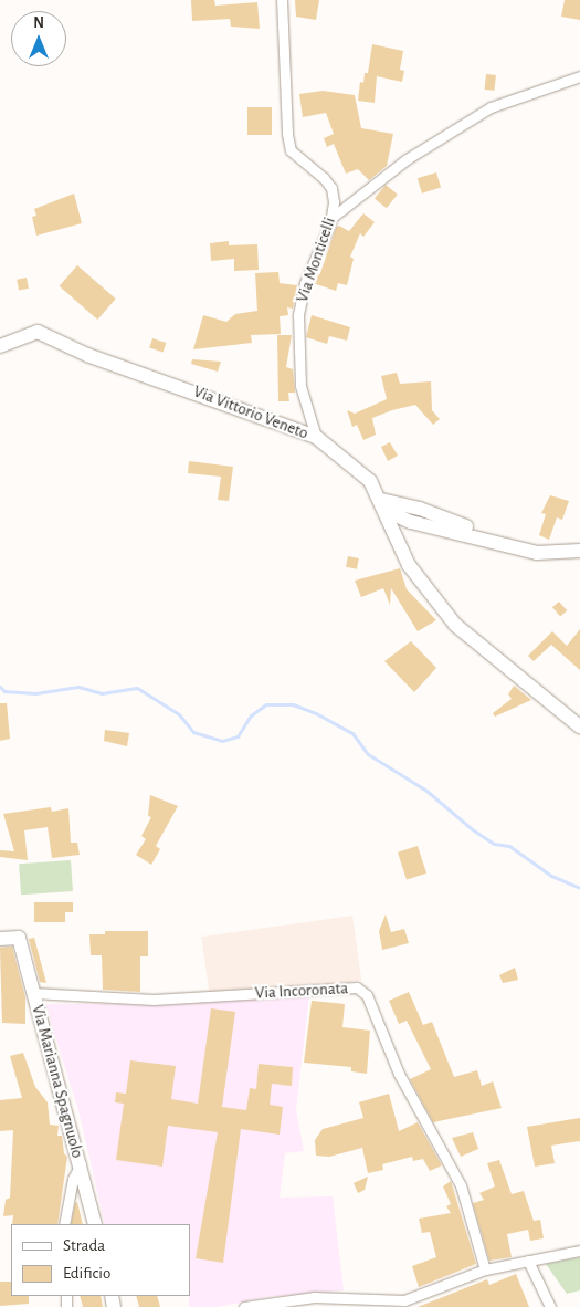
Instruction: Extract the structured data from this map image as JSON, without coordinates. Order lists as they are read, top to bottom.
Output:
{
  "streets": {
    "street": [
      "Via Monticelli",
      "Via Vittorio Veneto",
      "Via Incoronata",
      "Via Marianna Spagnuolo"
    ]
  },
  "crossings": [
    ["Via Monticelli", "Via Vittorio Veneto"],
    ["Via Incoronata", "Via Marianna Spagnuolo"]
  ],
  "legend": ["Strada", "Edificio"],
  "north": "top"
}
